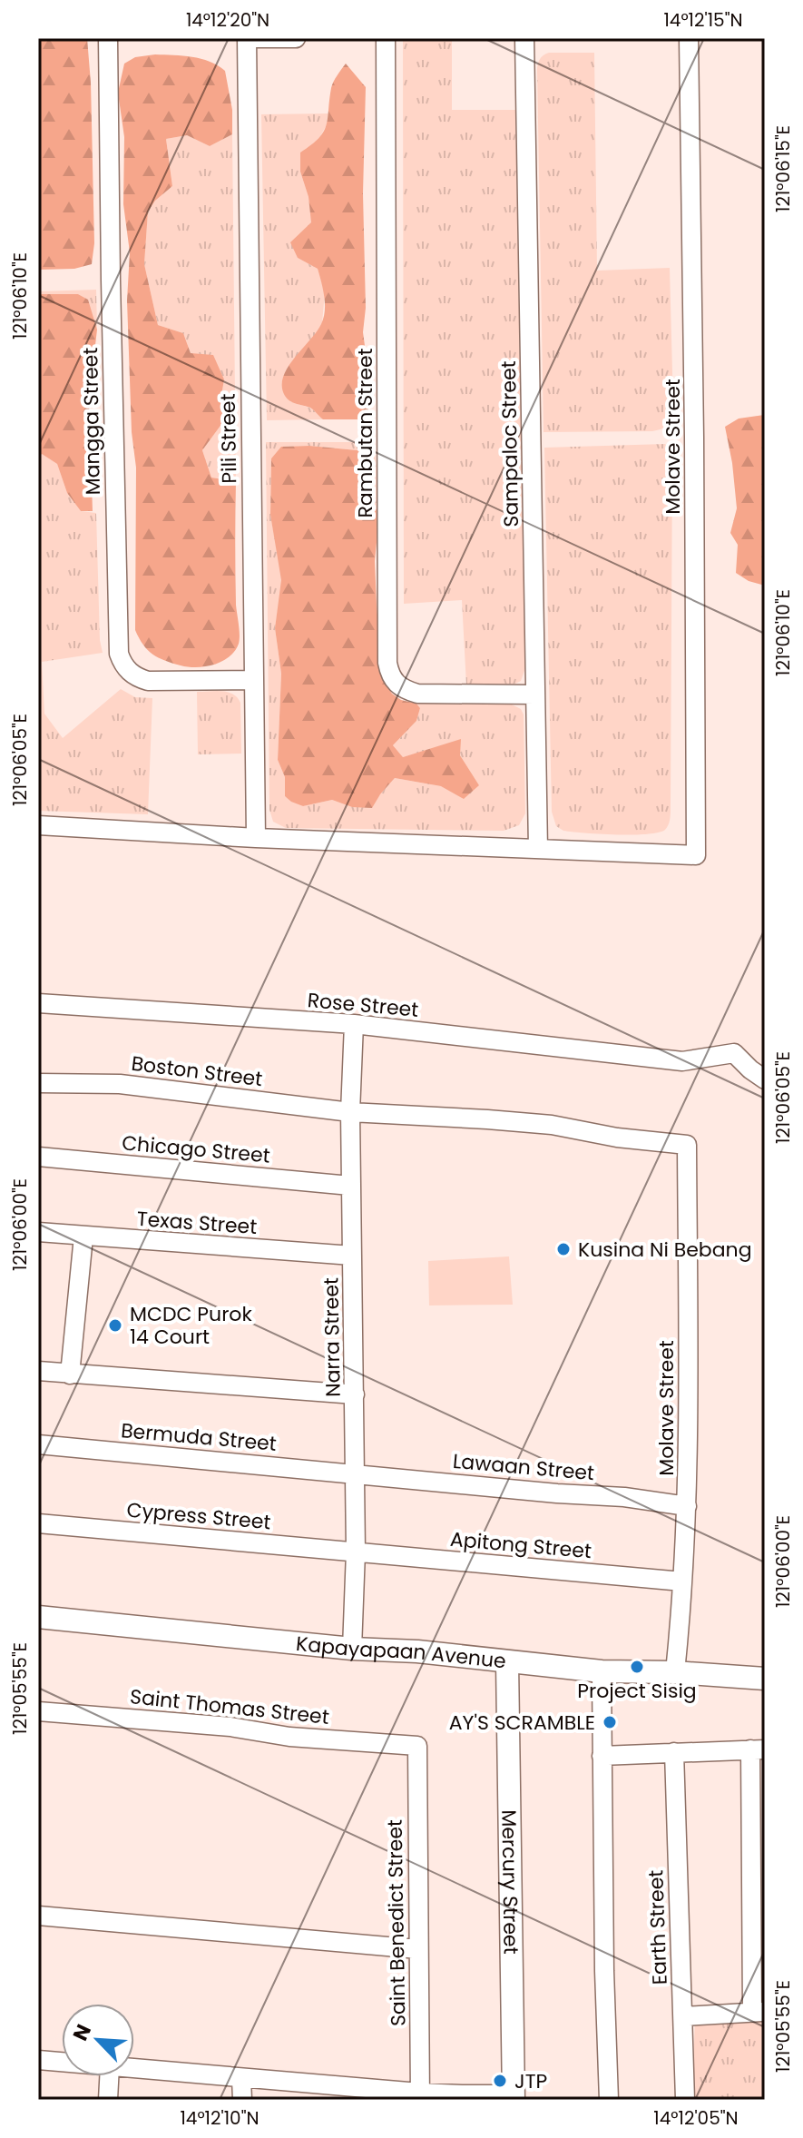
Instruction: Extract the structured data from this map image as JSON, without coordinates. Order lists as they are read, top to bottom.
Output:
{
  "streets": {
    "street": [
      "Mangga Street",
      "Rambutan Street",
      "Pili Street",
      "Sampaloc Street",
      "Molave Street",
      "Rose Street",
      "Boston Street",
      "Chicago Street",
      "Texas Street",
      "Narra Street",
      "Bermuda Street",
      "Lawaan Street",
      "Cypress Street",
      "Apitong Street",
      "Kapayapaan Avenue",
      "Saint Thomas Street",
      "Mercury Street",
      "Saint Benedict Street",
      "Earth Street"
    ]
  },
  "crossings": [
    ["Mangga Street", "Pili Street"],
    ["Rambutan Street", "Sampaloc Street"],
    ["Sampaloc Street", "Molave Street"],
    ["Molave Street", "Boston Street"],
    ["Molave Street", "Lawaan Street"],
    ["Molave Street", "Apitong Street"],
    ["Molave Street", "Kapayapaan Avenue"],
    ["Rose Street", "Narra Street"],
    ["Boston Street", "Narra Street"],
    ["Chicago Street", "Narra Street"],
    ["Texas Street", "Narra Street"],
    ["Narra Street", "Bermuda Street"],
    ["Narra Street", "Lawaan Street"],
    ["Narra Street", "Cypress Street"],
    ["Narra Street", "Apitong Street"],
    ["Narra Street", "Kapayapaan Avenue"],
    ["Bermuda Street", "Lawaan Street"],
    ["Cypress Street", "Apitong Street"],
    ["Kapayapaan Avenue", "Mercury Street"],
    ["Saint Thomas Street", "Saint Benedict Street"]
  ],
  "places": [
    "Kusina Ni Bebang",
    "MCDC Purok 14 Court",
    "Project Sisig",
    "AY'S SCRAMBLE",
    "JTP"
  ],
  "north": "top left",
  "coordinates": [
    "14°12'20\"N",
    "14°12'15\"N",
    "121°06'15\"E",
    "121°06'10\"E",
    "121°06'05\"E",
    "121°06'00\"E",
    "121°05'55\"E",
    "14°12'10\"N",
    "14°12'05\"N"
  ]
}
